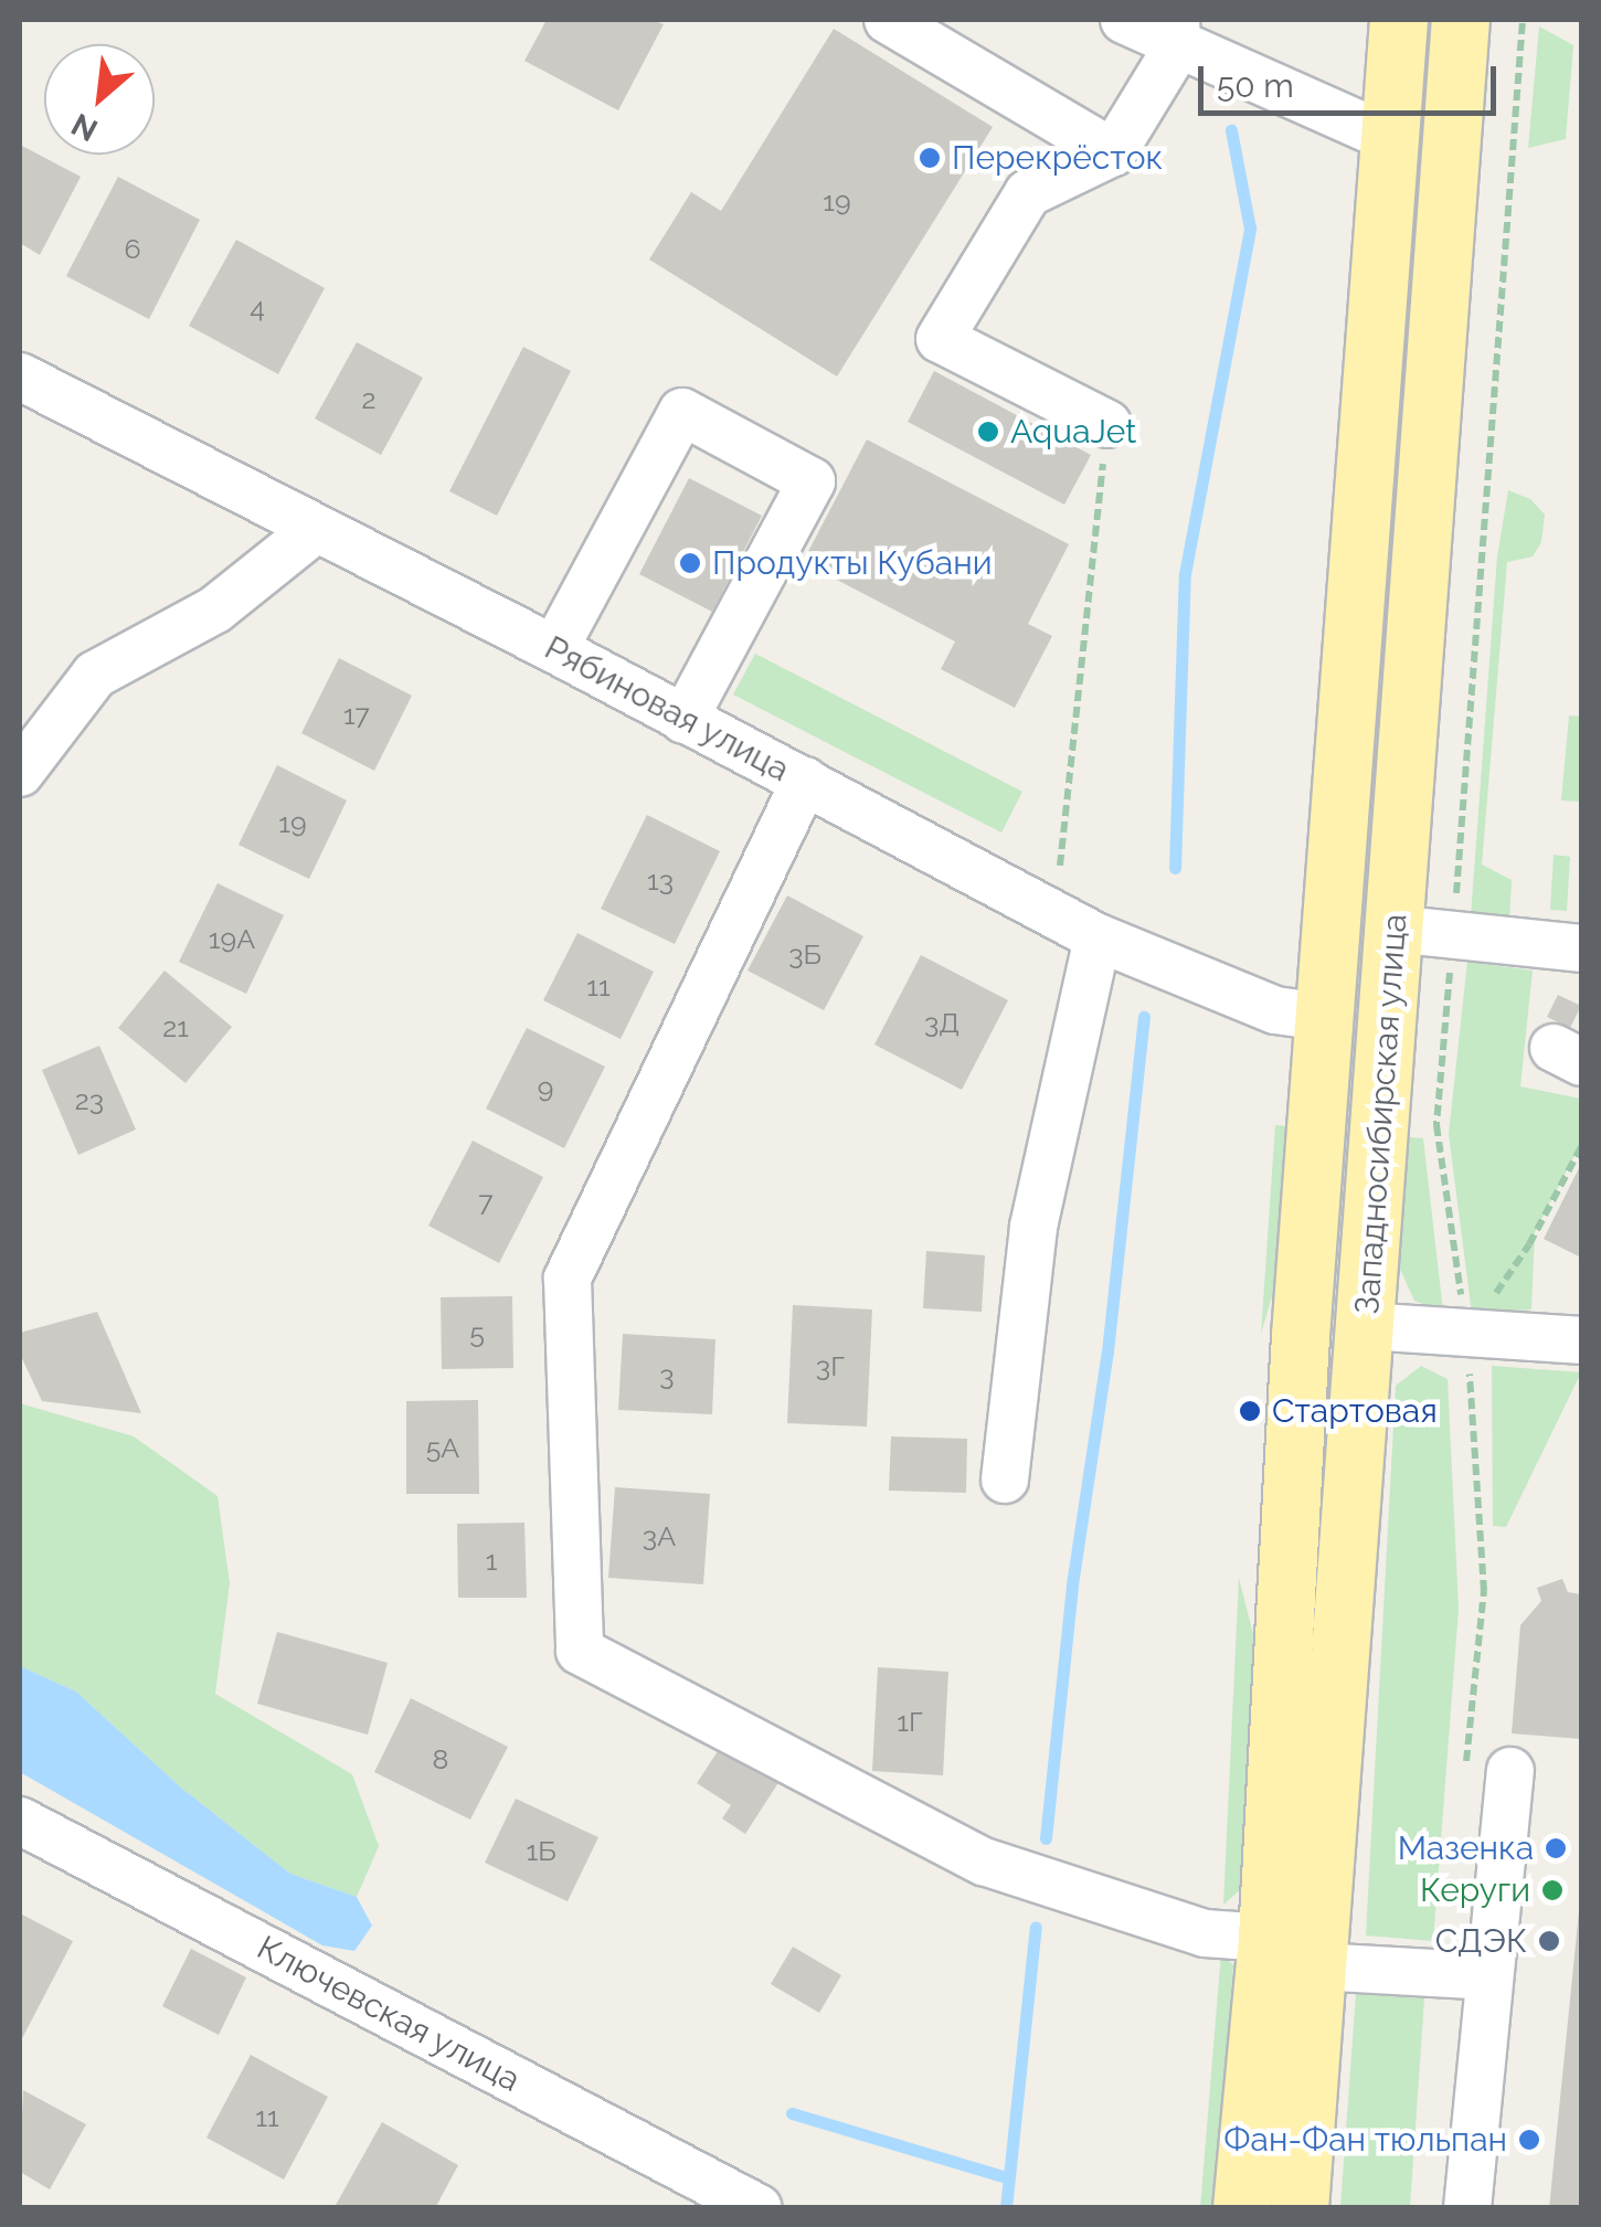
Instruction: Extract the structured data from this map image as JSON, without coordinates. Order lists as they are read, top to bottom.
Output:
{
  "streets": {
    "main road": ["Западносибирская улица"],
    "street": ["Рябиновая улица", "Ключевская улица"]
  },
  "crossings": [
    ["Рябиновая улица", "Западносибирская улица"]
  ],
  "places": [
    "Перекрёсток",
    "AquaJet",
    "Продукты Кубани",
    "Стартовая",
    "Мазенка",
    "Керуги",
    "СДЭК",
    "Фан-Фан тюльпан"
  ],
  "house_numbers": [
    "19",
    "6",
    "4",
    "2",
    "17",
    "19",
    "13",
    "19А",
    "3Б",
    "11",
    "3Д",
    "21",
    "9",
    "23",
    "7",
    "5",
    "3Г",
    "3",
    "5А",
    "3А",
    "1",
    "1Г",
    "8",
    "1Б",
    "11"
  ],
  "scale_bar": "50 m",
  "north": "bottom left"
}
